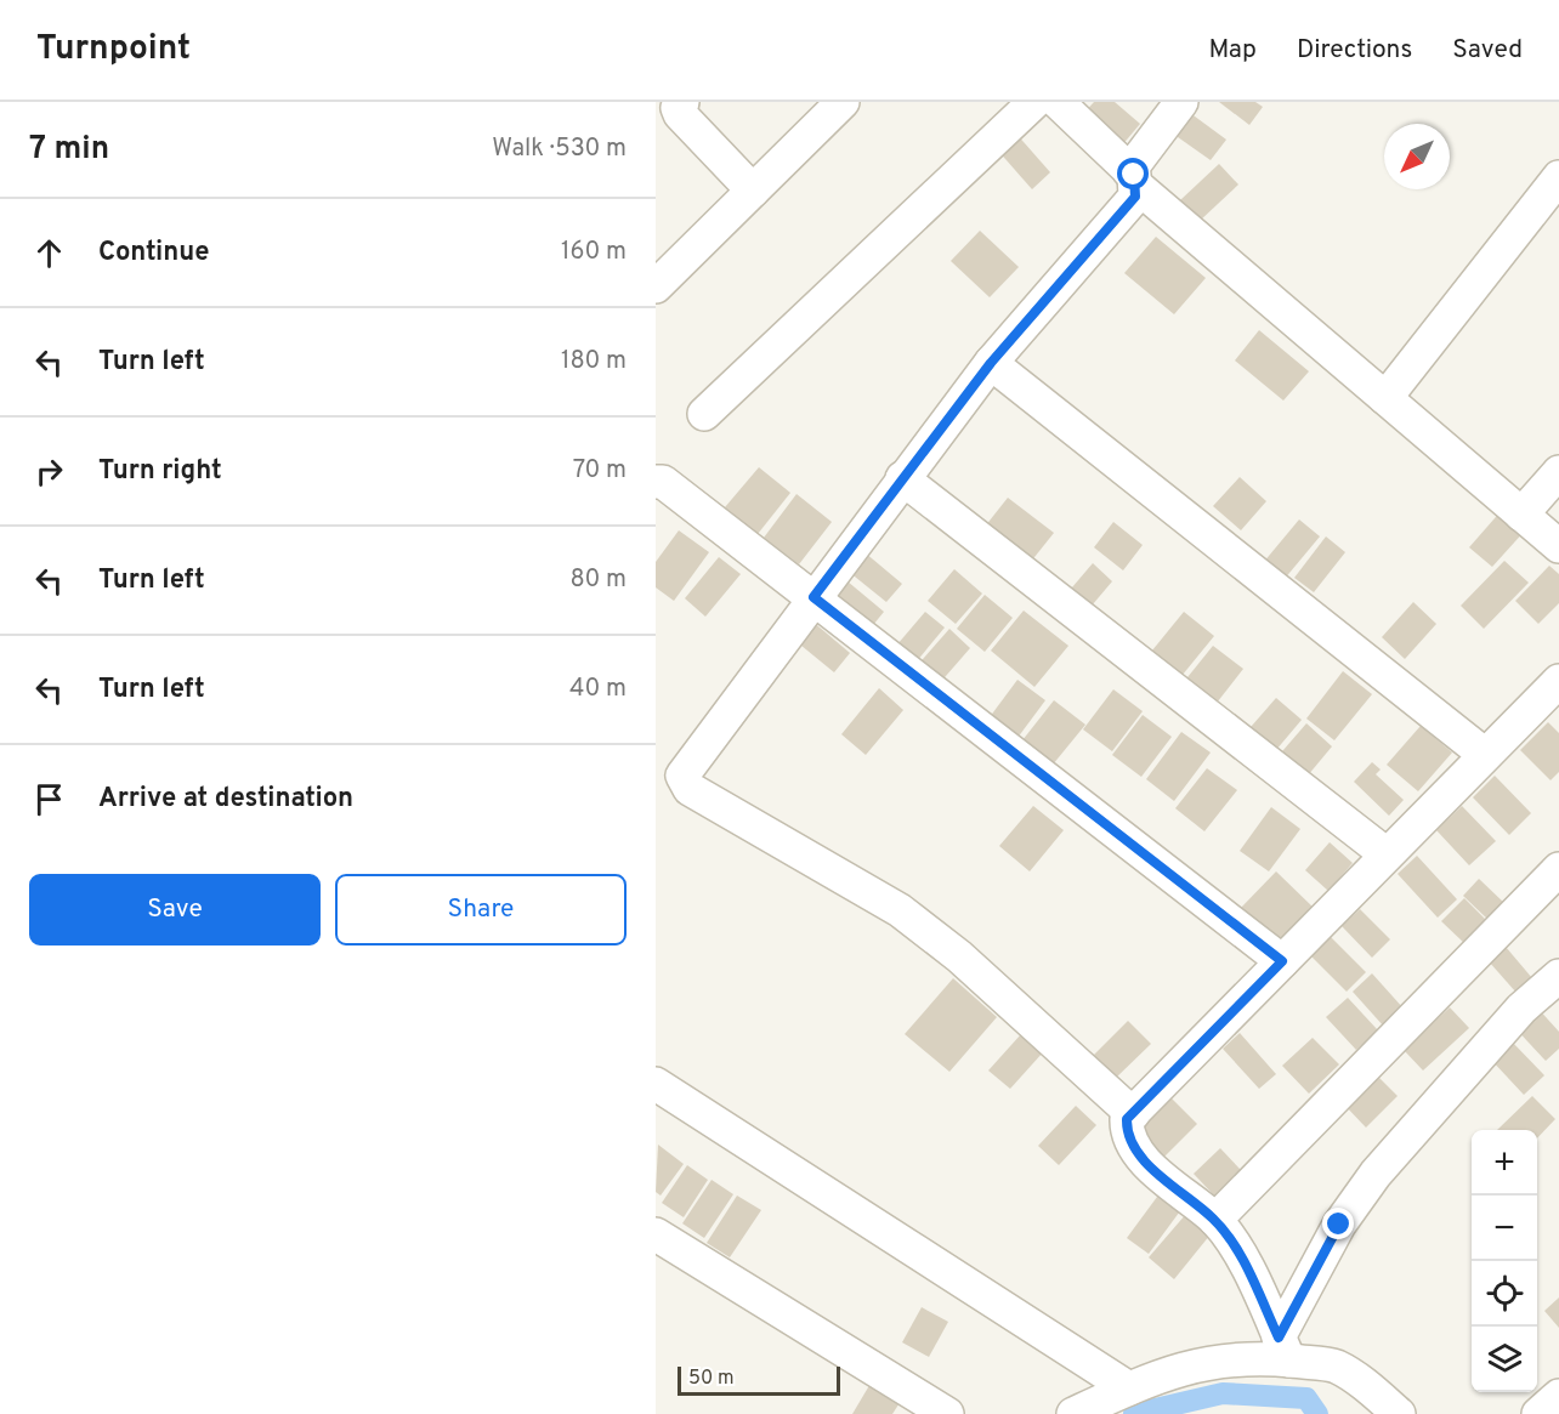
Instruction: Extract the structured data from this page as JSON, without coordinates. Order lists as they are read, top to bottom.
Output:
{
  "scale_bar": "50 m",
  "north": "bottom left",
  "page": {
    "header": "Turnpoint",
    "nav": ["Map", "Directions", "Saved"],
    "heading": ["7 min", "Walk · 530 m"],
    "list": [
      ["Continue", "160 m"],
      ["Turn left", "180 m"],
      ["Turn right", "70 m"],
      ["Turn left", "80 m"],
      ["Turn left", "40 m"],
      "Arrive at destination"
    ],
    "buttons": ["Save", "Share"],
    "map_buttons": ["+", "−"],
    "scale": "50 m"
  }
}
